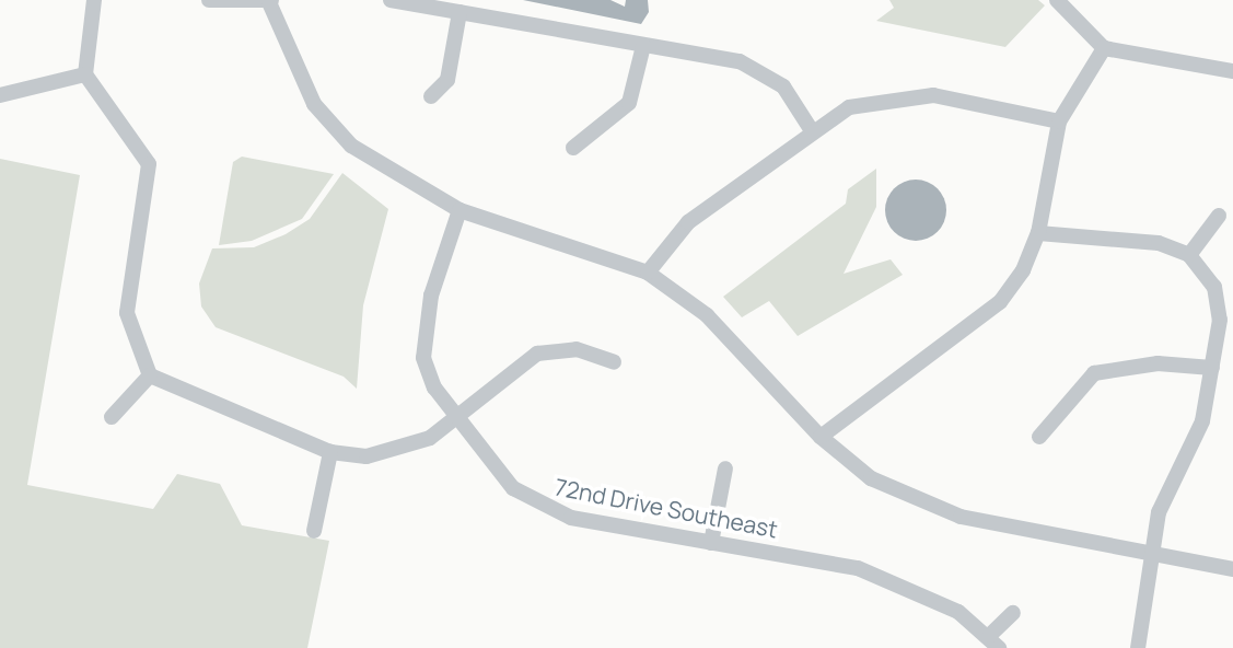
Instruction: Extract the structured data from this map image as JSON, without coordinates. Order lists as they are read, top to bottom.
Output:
{
  "streets": {
    "street": ["72nd Drive Southeast"]
  }
}
